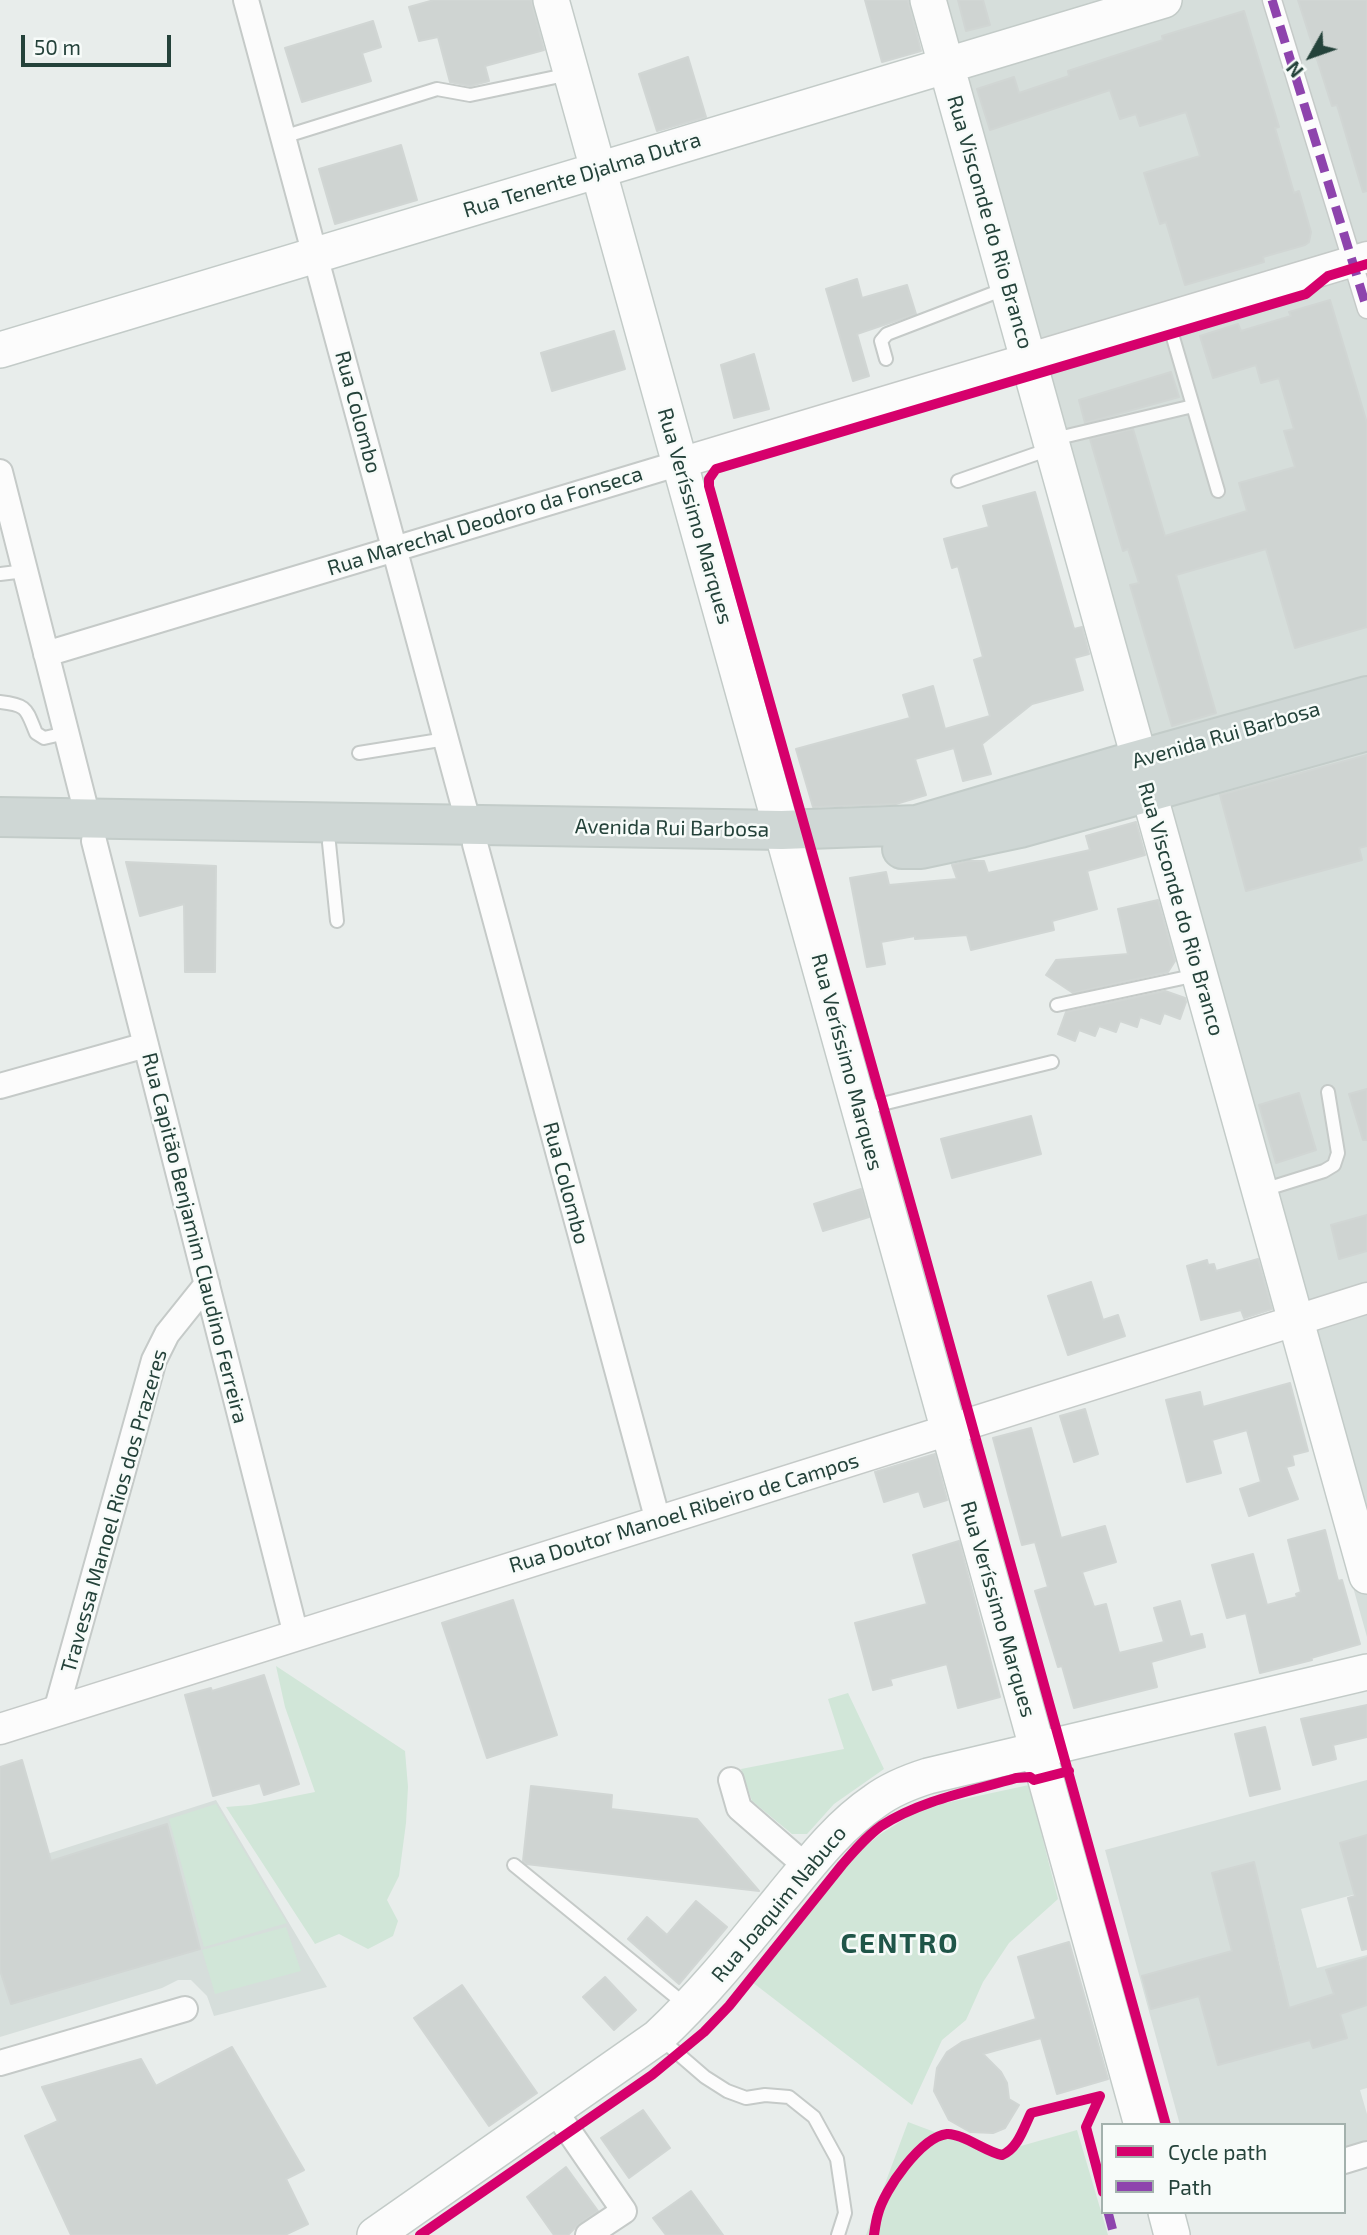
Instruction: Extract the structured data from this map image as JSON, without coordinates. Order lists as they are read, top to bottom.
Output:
{
  "streets": {
    "main road": [
      "Rua Tenente Djalma Dutra",
      "Rua Visconde do Rio Branco",
      "Rua Veríssimo Marques",
      "Avenida Rui Barbosa",
      "Rua Joaquim Nabuco"
    ],
    "street": [
      "Rua Colombo",
      "Rua Marechal Deodoro da Fonseca",
      "Rua Capitão Benjamim Claudino Ferreira",
      "Travessa Manoel Rios dos Prazeres",
      "Rua Doutor Manoel Ribeiro de Campos"
    ]
  },
  "crossings": [
    ["Rua Tenente Djalma Dutra", "Rua Visconde do Rio Branco"],
    ["Rua Tenente Djalma Dutra", "Rua Colombo"],
    ["Rua Tenente Djalma Dutra", "Rua Veríssimo Marques"],
    ["Rua Visconde do Rio Branco", "Rua Marechal Deodoro da Fonseca"],
    ["Rua Visconde do Rio Branco", "Avenida Rui Barbosa"],
    ["Rua Visconde do Rio Branco", "Rua Doutor Manoel Ribeiro de Campos"],
    ["Rua Colombo", "Rua Marechal Deodoro da Fonseca"],
    ["Rua Colombo", "Avenida Rui Barbosa"],
    ["Rua Colombo", "Rua Doutor Manoel Ribeiro de Campos"],
    ["Rua Veríssimo Marques", "Rua Marechal Deodoro da Fonseca"],
    ["Rua Veríssimo Marques", "Avenida Rui Barbosa"],
    ["Rua Veríssimo Marques", "Rua Doutor Manoel Ribeiro de Campos"],
    ["Rua Veríssimo Marques", "Rua Joaquim Nabuco"],
    ["Rua Marechal Deodoro da Fonseca", "Rua Capitão Benjamim Claudino Ferreira"],
    ["Avenida Rui Barbosa", "Rua Capitão Benjamim Claudino Ferreira"],
    ["Rua Capitão Benjamim Claudino Ferreira", "Travessa Manoel Rios dos Prazeres"],
    ["Rua Capitão Benjamim Claudino Ferreira", "Rua Doutor Manoel Ribeiro de Campos"],
    ["Travessa Manoel Rios dos Prazeres", "Rua Doutor Manoel Ribeiro de Campos"]
  ],
  "districts": ["CENTRO"],
  "legend": ["Cycle path", "Path"],
  "scale_bar": "50 m",
  "north": "bottom left"
}
